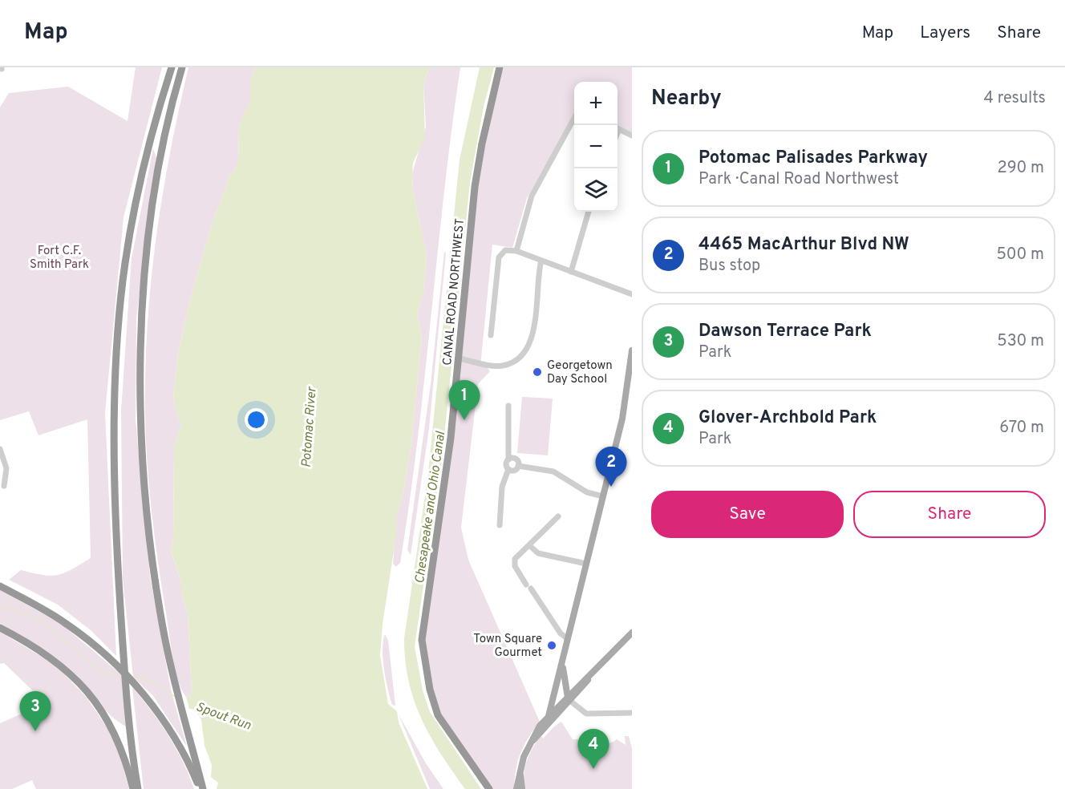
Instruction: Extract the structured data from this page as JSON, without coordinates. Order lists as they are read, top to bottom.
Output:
{
  "streets": {
    "highway": ["CANAL ROAD NORTHWEST"]
  },
  "water": ["Potomac River", "Chesapeake and Ohio Canal", "Spout Run"],
  "parks": ["Fort C.F. Smith Park"],
  "places": ["Georgetown Day School", "Town Square Gourmet"],
  "page": {
    "header": "Map",
    "nav": ["Map", "Layers", "Share"],
    "heading": ["Nearby", "4 results"],
    "map_buttons": ["+", "−"],
    "list": [
      {
        "mark": "1",
        "name": "Potomac Palisades Parkway",
        "note": "Park · Canal Road Northwest",
        "value": "290 m"
      },
      {
        "mark": "2",
        "name": "4465 MacArthur Blvd NW",
        "note": "Bus stop",
        "value": "500 m"
      },
      {
        "mark": "3",
        "name": "Dawson Terrace Park",
        "note": "Park",
        "value": "530 m"
      },
      {
        "mark": "4",
        "name": "Glover-Archbold Park",
        "note": "Park",
        "value": "670 m"
      }
    ],
    "pins": [
      "1",
      "2",
      "3",
      "4"
    ],
    "buttons": ["Save", "Share"]
  }
}
